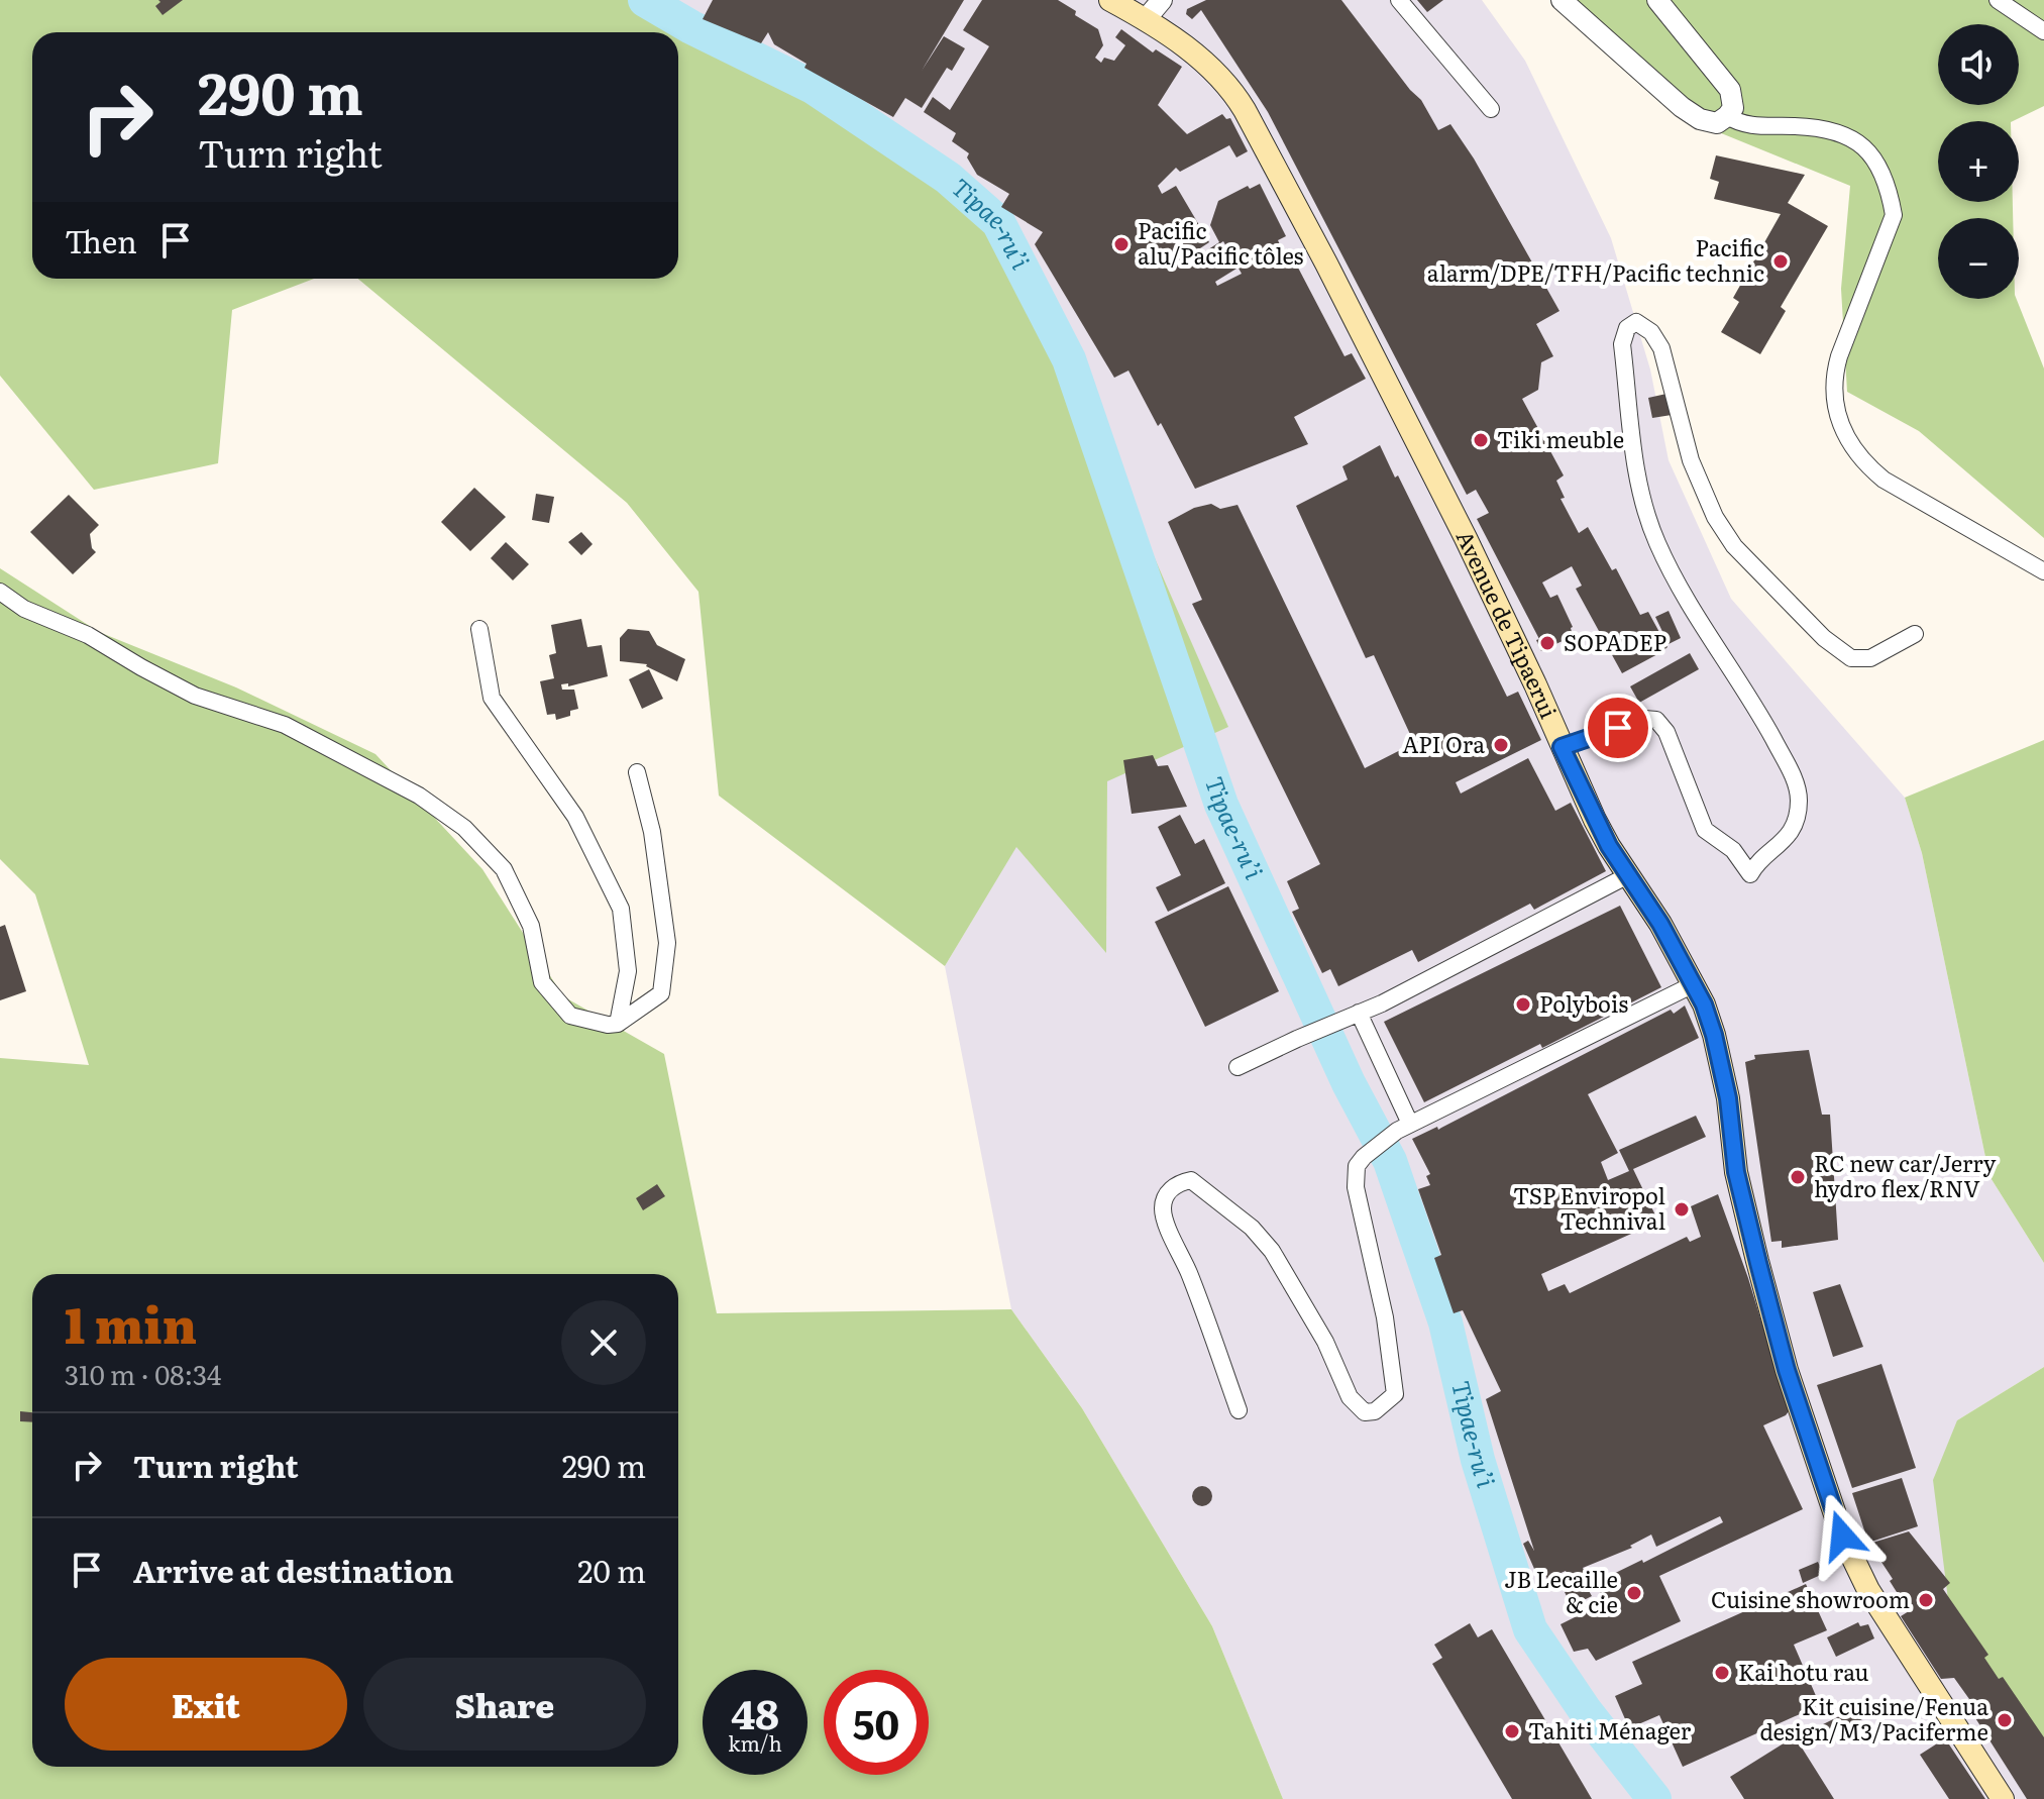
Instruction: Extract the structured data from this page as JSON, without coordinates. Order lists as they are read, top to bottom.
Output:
{
  "streets": {
    "main road": ["Avenue de Tipaerui"]
  },
  "water": ["Tipae-ru’i"],
  "places": [
    "Pacific alu/Pacific tôles",
    "Pacific alarm/DPE/TFH/Pacific technic",
    "Tiki meuble",
    "SOPADEP",
    "API Ora",
    "Polybois",
    "RC new car/Jerry hydro flex/RNV",
    "TSP Enviropol Technival",
    "JB Lecaille & cie",
    "Cuisine showroom",
    "Kai hotu rau",
    "Kit cuisine/Fenua design/M3/Paciferme",
    "Tahiti Ménager"
  ],
  "page": {
    "map_buttons": ["+", "−"],
    "turn": ["290 m", "Turn right"],
    "then": "Then",
    "heading": ["1 min", "310 m · 08:34"],
    "list": [
      {
        "name": "Turn right",
        "value": "290 m"
      },
      {
        "name": "Arrive at destination",
        "value": "20 m"
      }
    ],
    "buttons": ["Exit", "Share"],
    "speed": "48 km/h",
    "limit": "50"
  }
}
